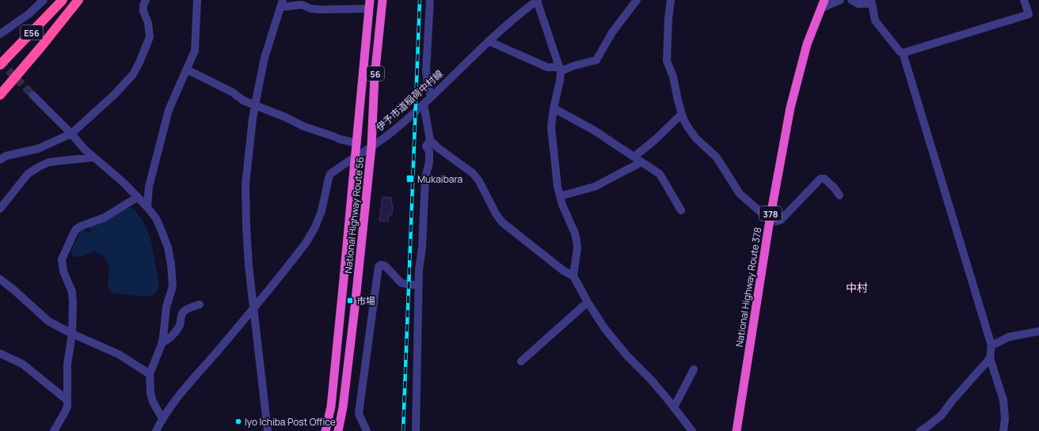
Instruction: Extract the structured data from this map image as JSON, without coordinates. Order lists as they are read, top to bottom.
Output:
{
  "streets": {
    "highway": [
      "E56",
      "56",
      "378",
      "National Highway Route 56",
      "National Highway Route 378"
    ],
    "street": ["伊予市道稲荷中村線"]
  },
  "crossings": [
    ["伊予市道稲荷中村線", "National Highway Route 56"]
  ],
  "districts": ["中村"],
  "places": {
    "transit": ["Mukaibara", "市場"],
    "other": ["Iyo Ichiba Post Office"]
  }
}
